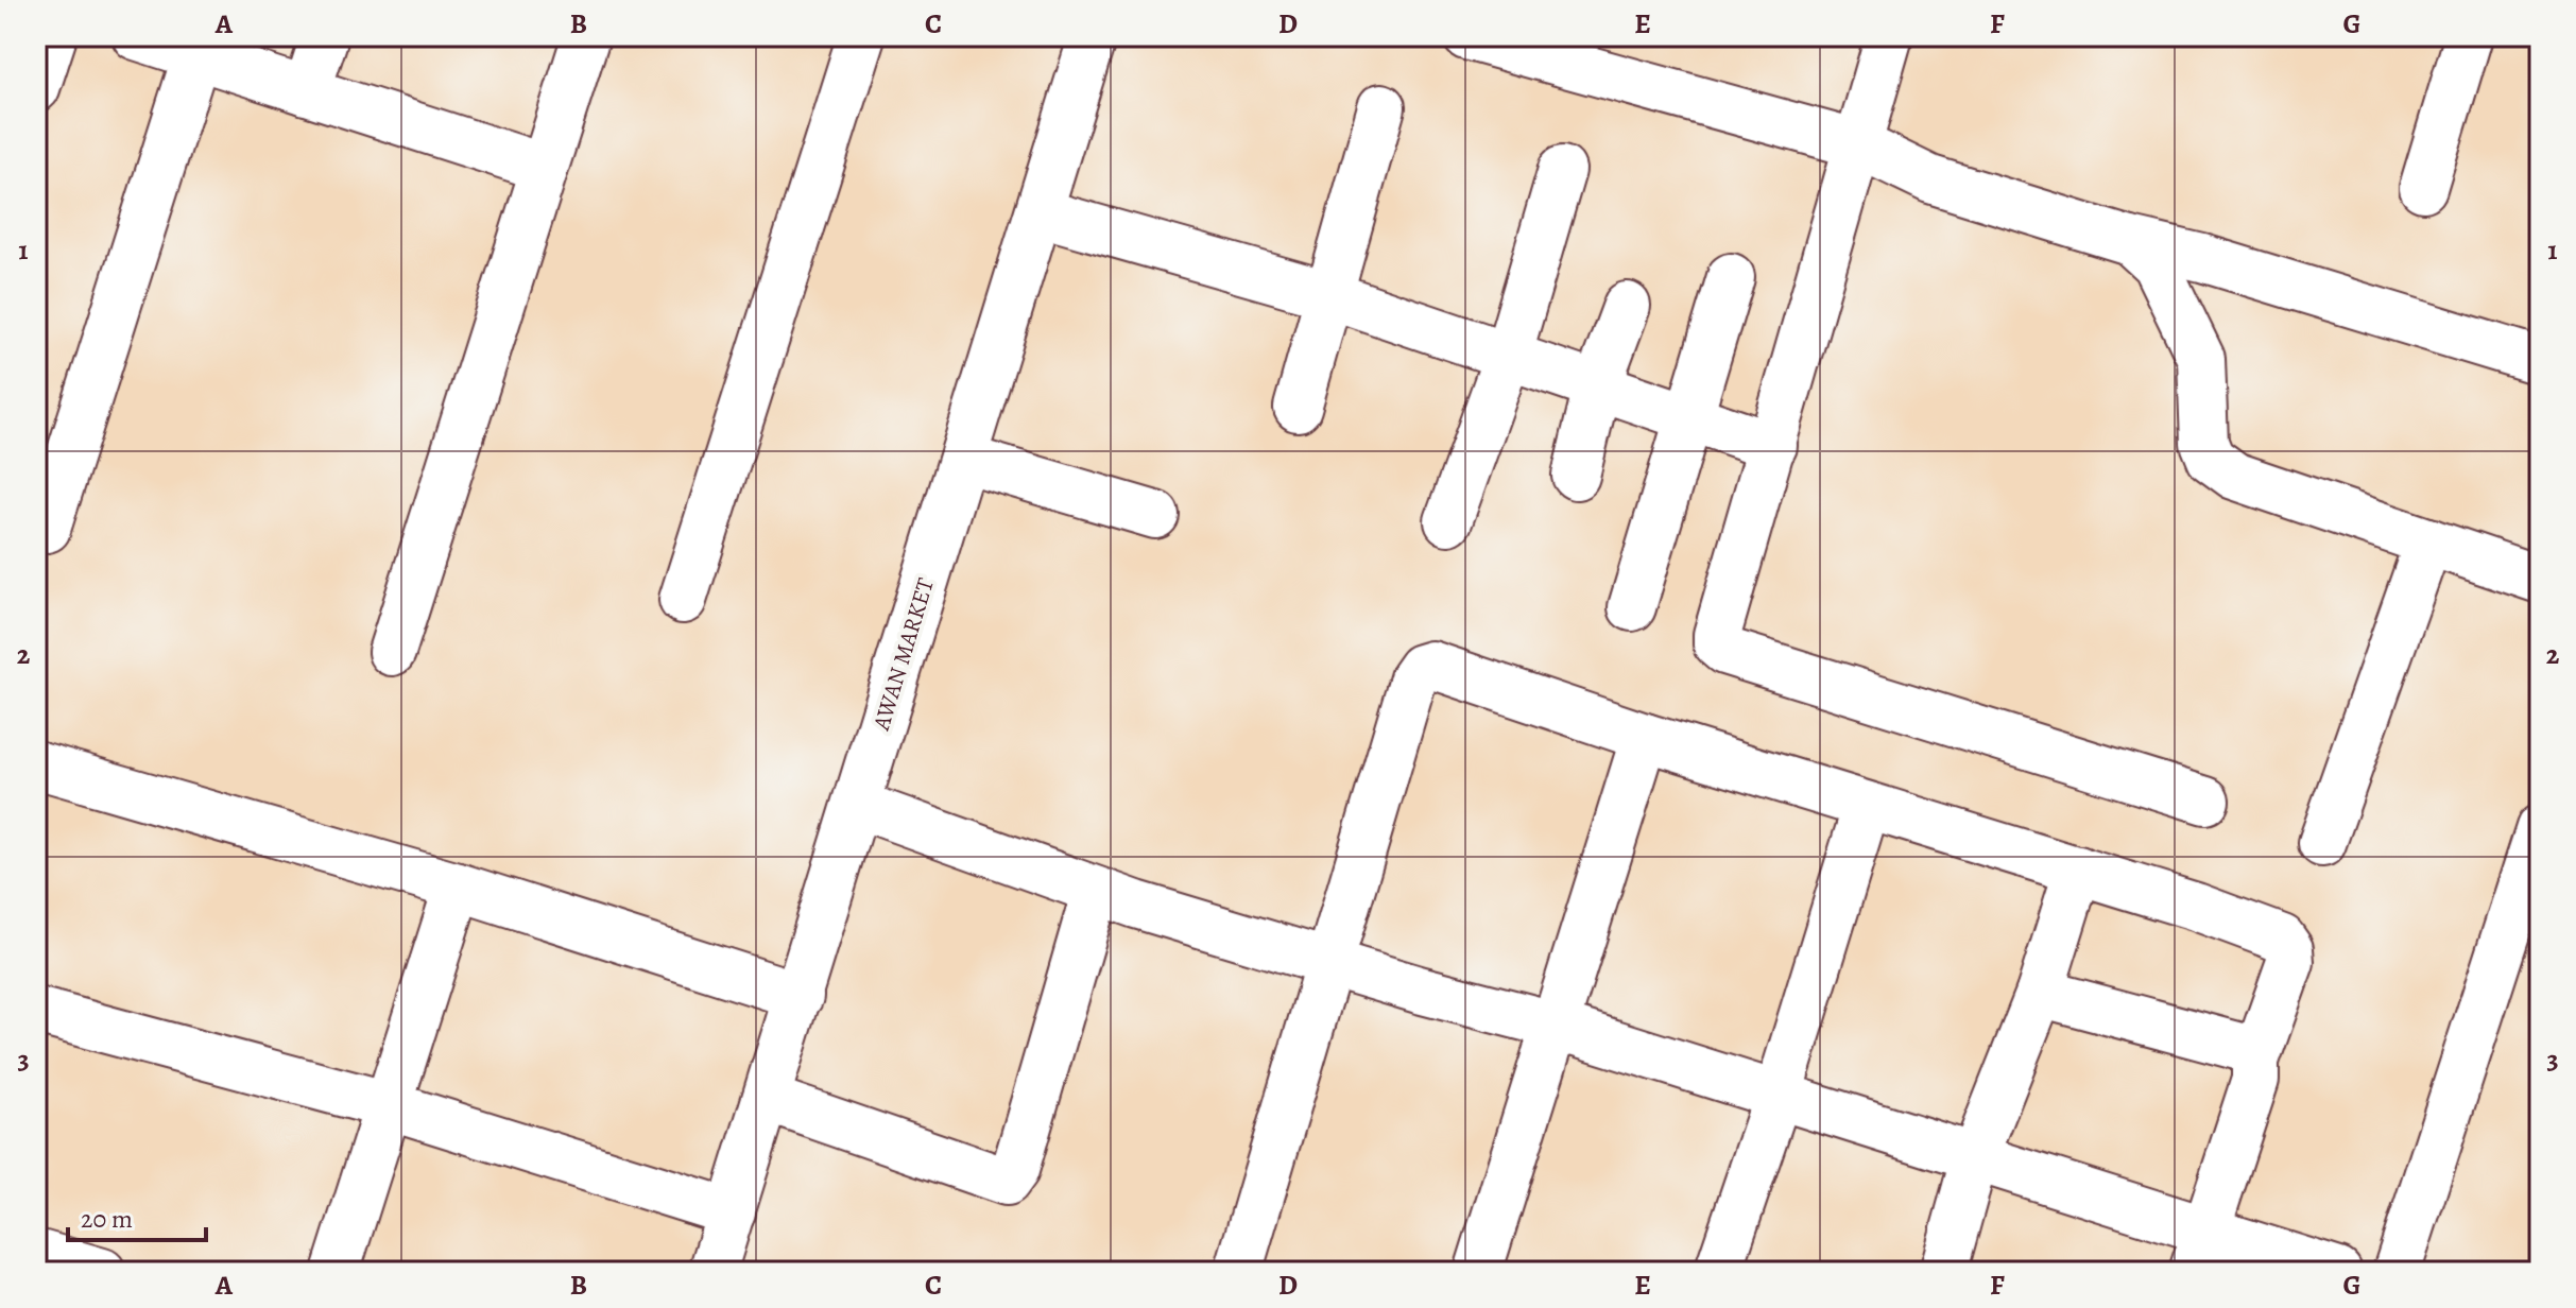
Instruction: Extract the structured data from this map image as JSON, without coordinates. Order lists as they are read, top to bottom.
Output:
{
  "streets": {
    "street": ["AWAN MARKET"]
  },
  "scale_bar": "20 m",
  "grid": {
    "columns": [
      "A",
      "B",
      "C",
      "D",
      "E",
      "F",
      "G"
    ],
    "rows": ["1", "2", "3"]
  }
}
